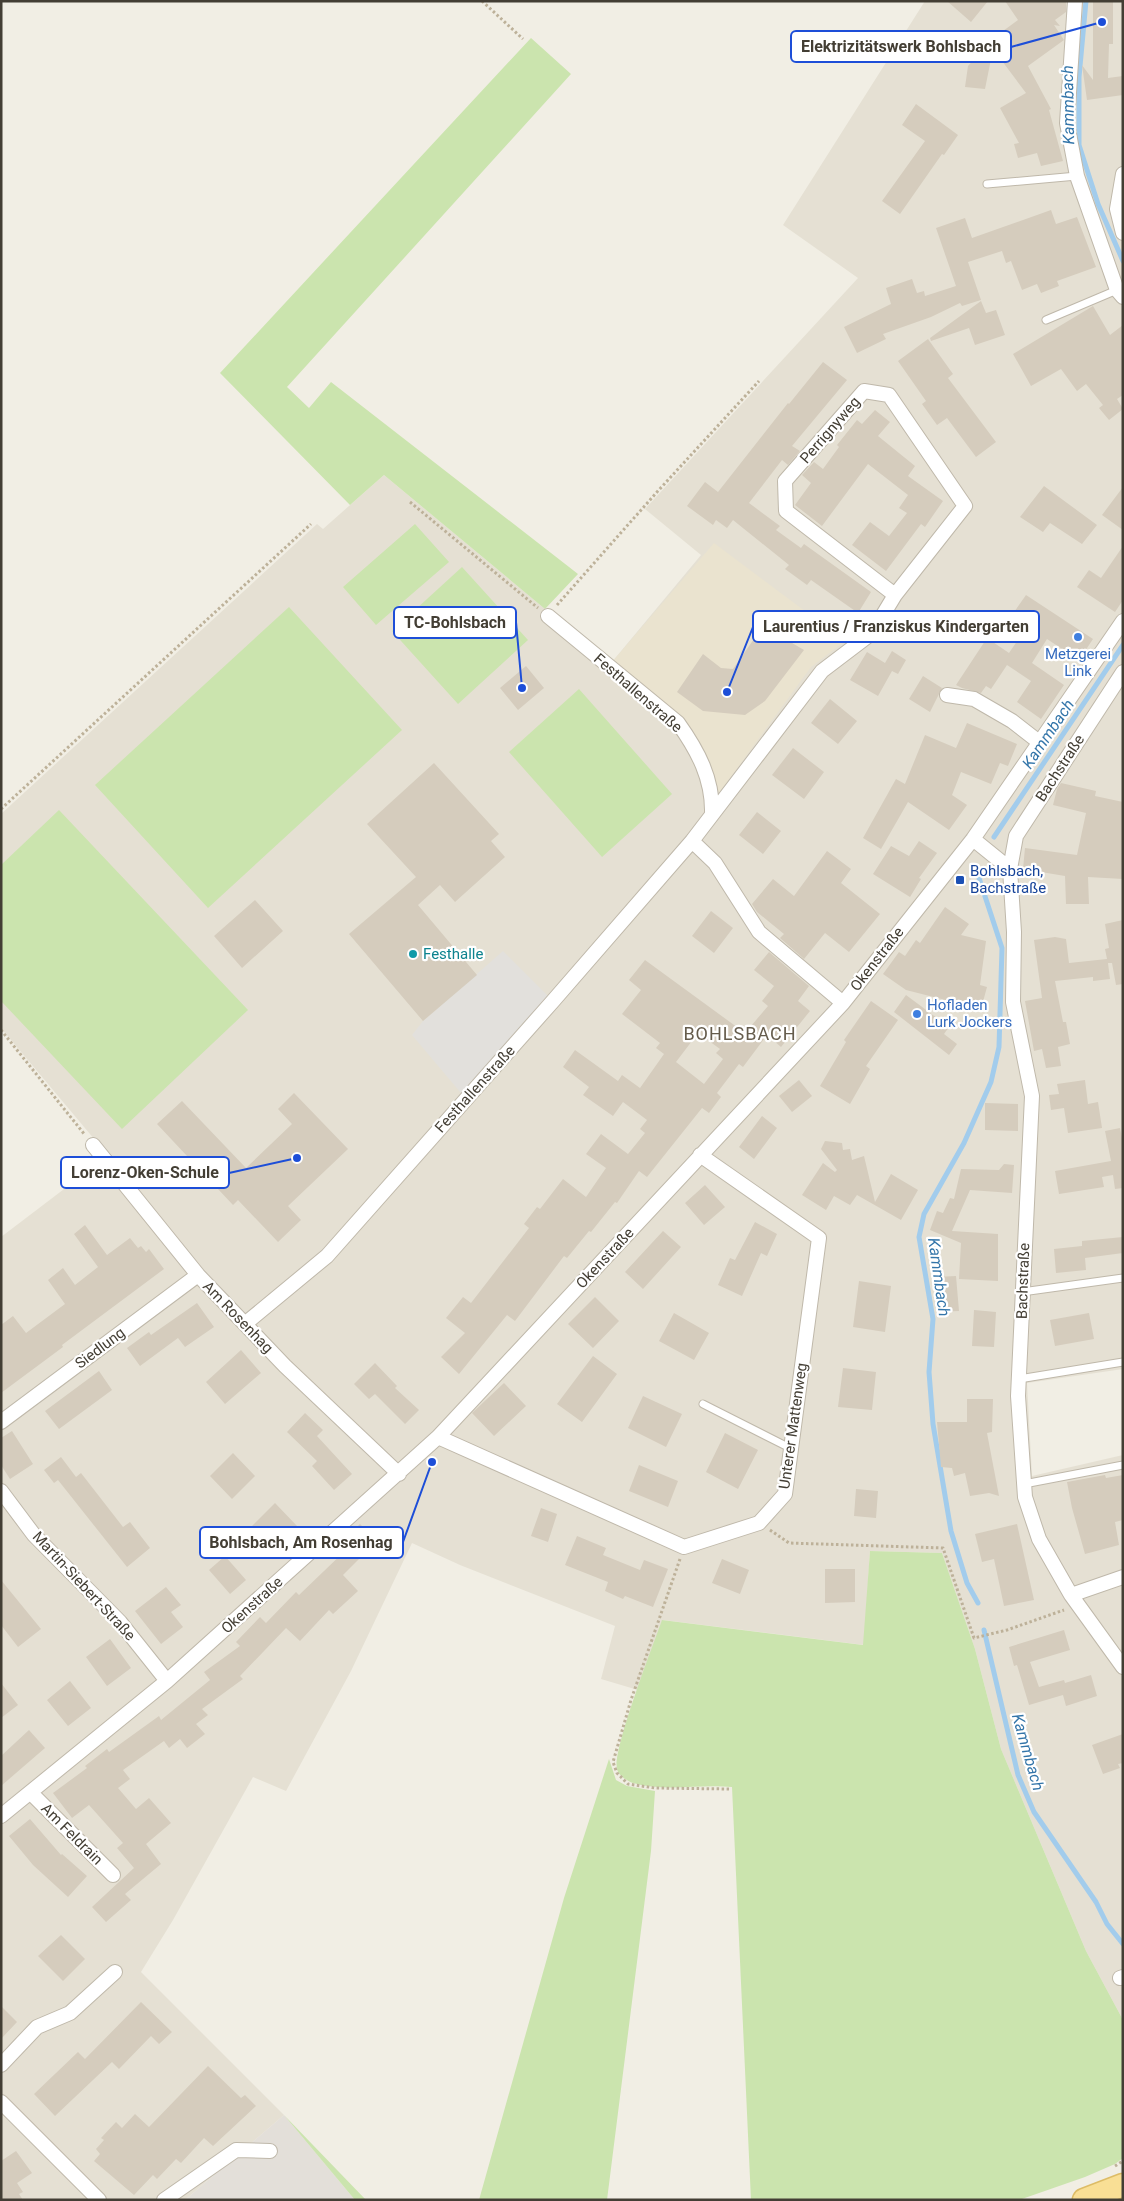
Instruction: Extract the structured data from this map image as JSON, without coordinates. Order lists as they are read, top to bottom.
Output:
{
  "streets": {
    "street": [
      "Perrignyweg",
      "Festhallenstraße",
      "Bachstraße",
      "Okenstraße",
      "Am Rosenhag",
      "Siedlung",
      "Unterer Mattenweg",
      "Martin-Siebert-Straße",
      "Am Feldrain"
    ]
  },
  "crossings": [
    ["Perrignyweg", "Festhallenstraße"],
    ["Festhallenstraße", "Am Rosenhag"],
    ["Okenstraße", "Am Rosenhag"],
    ["Okenstraße", "Unterer Mattenweg"],
    ["Okenstraße", "Martin-Siebert-Straße"],
    ["Okenstraße", "Am Feldrain"],
    ["Am Rosenhag", "Siedlung"]
  ],
  "districts": ["BOHLSBACH"],
  "water": ["Kammbach"],
  "places": {
    "other": [
      "Elektrizitätswerk Bohlsbach",
      "Metzgerei Link",
      "TC-Bohlsbach",
      "Laurentius / Franziskus Kindergarten",
      "Festhalle",
      "Hofladen Lurk Jockers",
      "Lorenz-Oken-Schule",
      "Bohlsbach, Am Rosenhag"
    ],
    "transit": ["Bohlsbach, Bachstraße"]
  }
}
